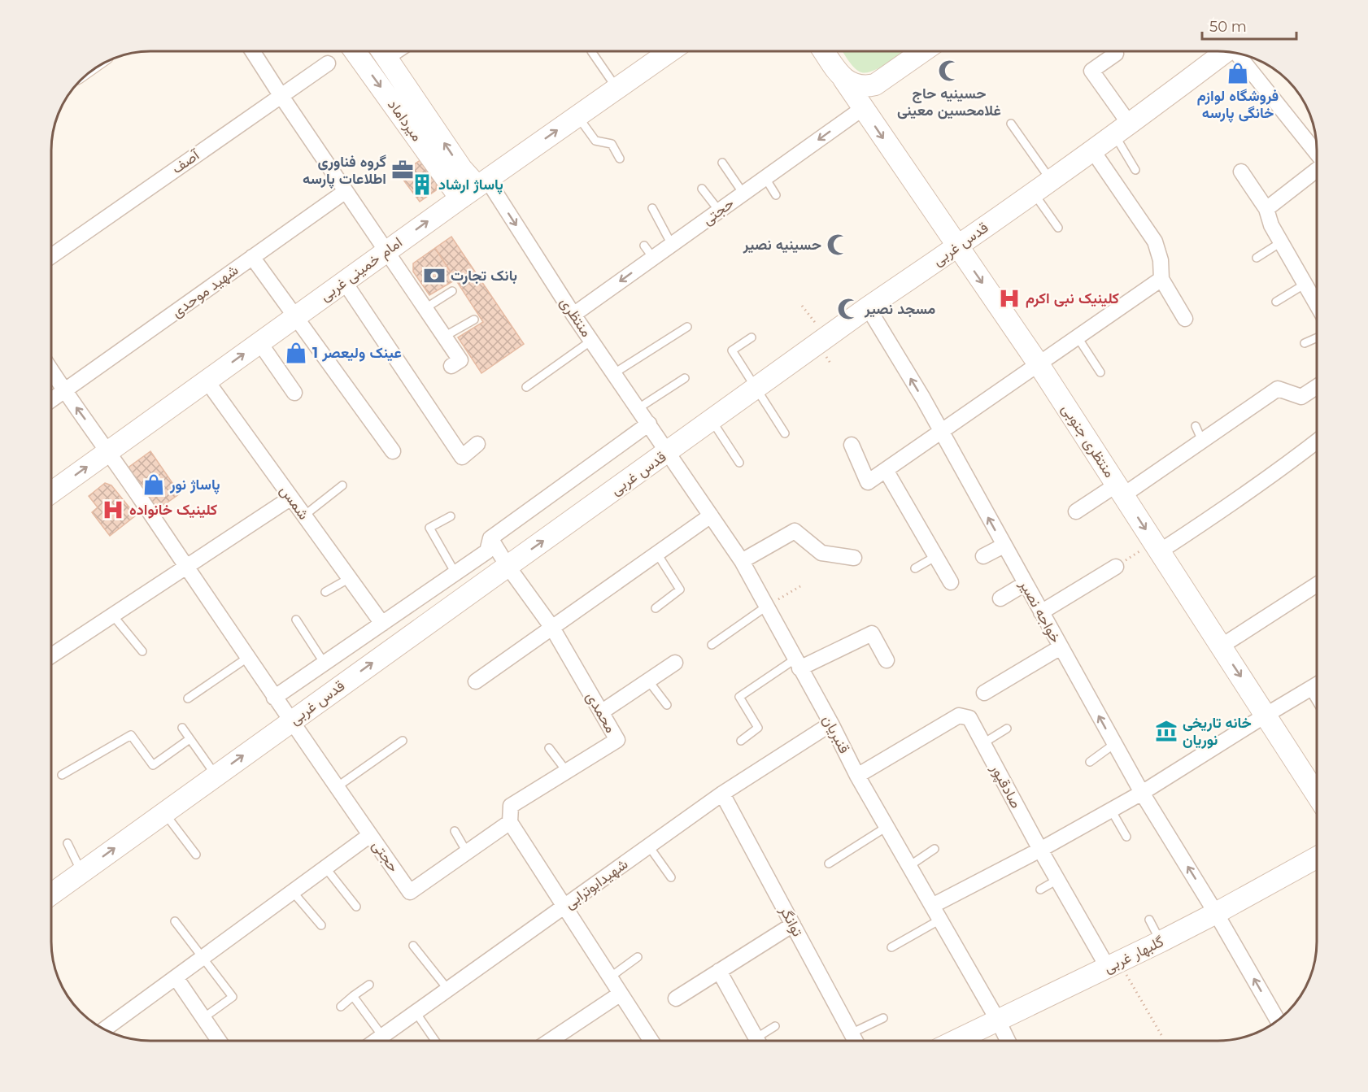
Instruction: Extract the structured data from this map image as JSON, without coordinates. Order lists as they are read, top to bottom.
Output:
{
  "streets": {
    "street": [
      "میرداماد",
      "آصف",
      "حجتی",
      "قدس غربی",
      "امام خمینی غربی",
      "شهید موحدی",
      "منتظری",
      "منتظری جنوبی",
      "شمس",
      "خواجه نصیر",
      "محمدی",
      "قنبریان",
      "صادقپور",
      "شهیدابوترابی",
      "توانگر",
      "گلبهار غربی"
    ]
  },
  "crossings": [
    ["میرداماد", "امام خمینی غربی"],
    ["میرداماد", "منتظری"],
    ["حجتی", "قدس غربی"],
    ["حجتی", "امام خمینی غربی"],
    ["حجتی", "شهید موحدی"],
    ["حجتی", "منتظری"],
    ["حجتی", "منتظری جنوبی"],
    ["حجتی", "محمدی"],
    ["قدس غربی", "منتظری"],
    ["قدس غربی", "منتظری جنوبی"],
    ["قدس غربی", "خواجه نصیر"],
    ["قدس غربی", "محمدی"],
    ["قدس غربی", "قنبریان"],
    ["امام خمینی غربی", "منتظری"],
    ["امام خمینی غربی", "شمس"],
    ["منتظری", "قنبریان"],
    ["خواجه نصیر", "گلبهار غربی"],
    ["قنبریان", "صادقپور"],
    ["قنبریان", "شهیدابوترابی"],
    ["قنبریان", "گلبهار غربی"],
    ["صادقپور", "گلبهار غربی"],
    ["شهیدابوترابی", "توانگر"]
  ],
  "one_way": ["امام خمینی غربی", "خواجه نصیر"],
  "places": {
    "mosque": ["حسینیه حاج غلامحسین معینی", "حسینیه نصیر", "مسجد نصیر"],
    "shop": ["فروشگاه لوازم خانگی پارسه", "عینک ولیعصر 1", "پاساژ نور"],
    "office": ["گروه فناوری اطلاعات پارسه"],
    "building": ["پاساژ ارشاد"],
    "bank": ["بانک تجارت"],
    "hospital": ["کلینیک نبی اکرم", "کلینیک خانواده"],
    "museum": ["خانه تاریخی نوریان"]
  },
  "scale_bar": "50 m"
}
